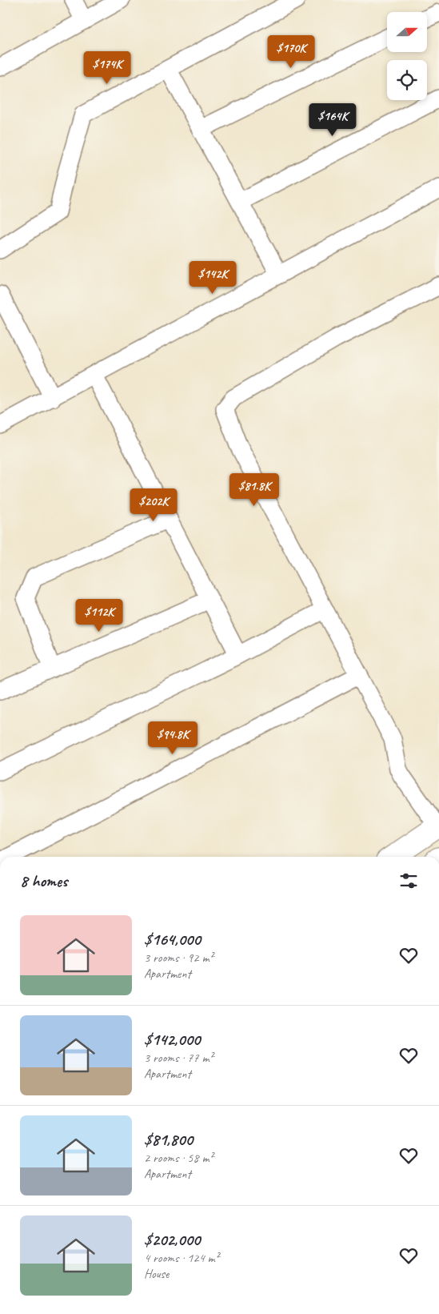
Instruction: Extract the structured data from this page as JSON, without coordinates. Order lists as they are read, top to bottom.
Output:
{
  "north": "right",
  "page": {
    "price": [
      "$170K",
      "$174K",
      "$164K",
      "$142K",
      "$81.8K",
      "$202K",
      "$112K",
      "$94.8K"
    ],
    "heading": "8 homes",
    "list": [
      {
        "name": "$164,000",
        "note": "3 rooms · 92 m² · Apartment"
      },
      {
        "name": "$142,000",
        "note": "3 rooms · 77 m² · Apartment"
      },
      {
        "name": "$81,800",
        "note": "2 rooms · 58 m² · Apartment"
      },
      {
        "name": "$202,000",
        "note": "4 rooms · 124 m² · House"
      }
    ]
  }
}
